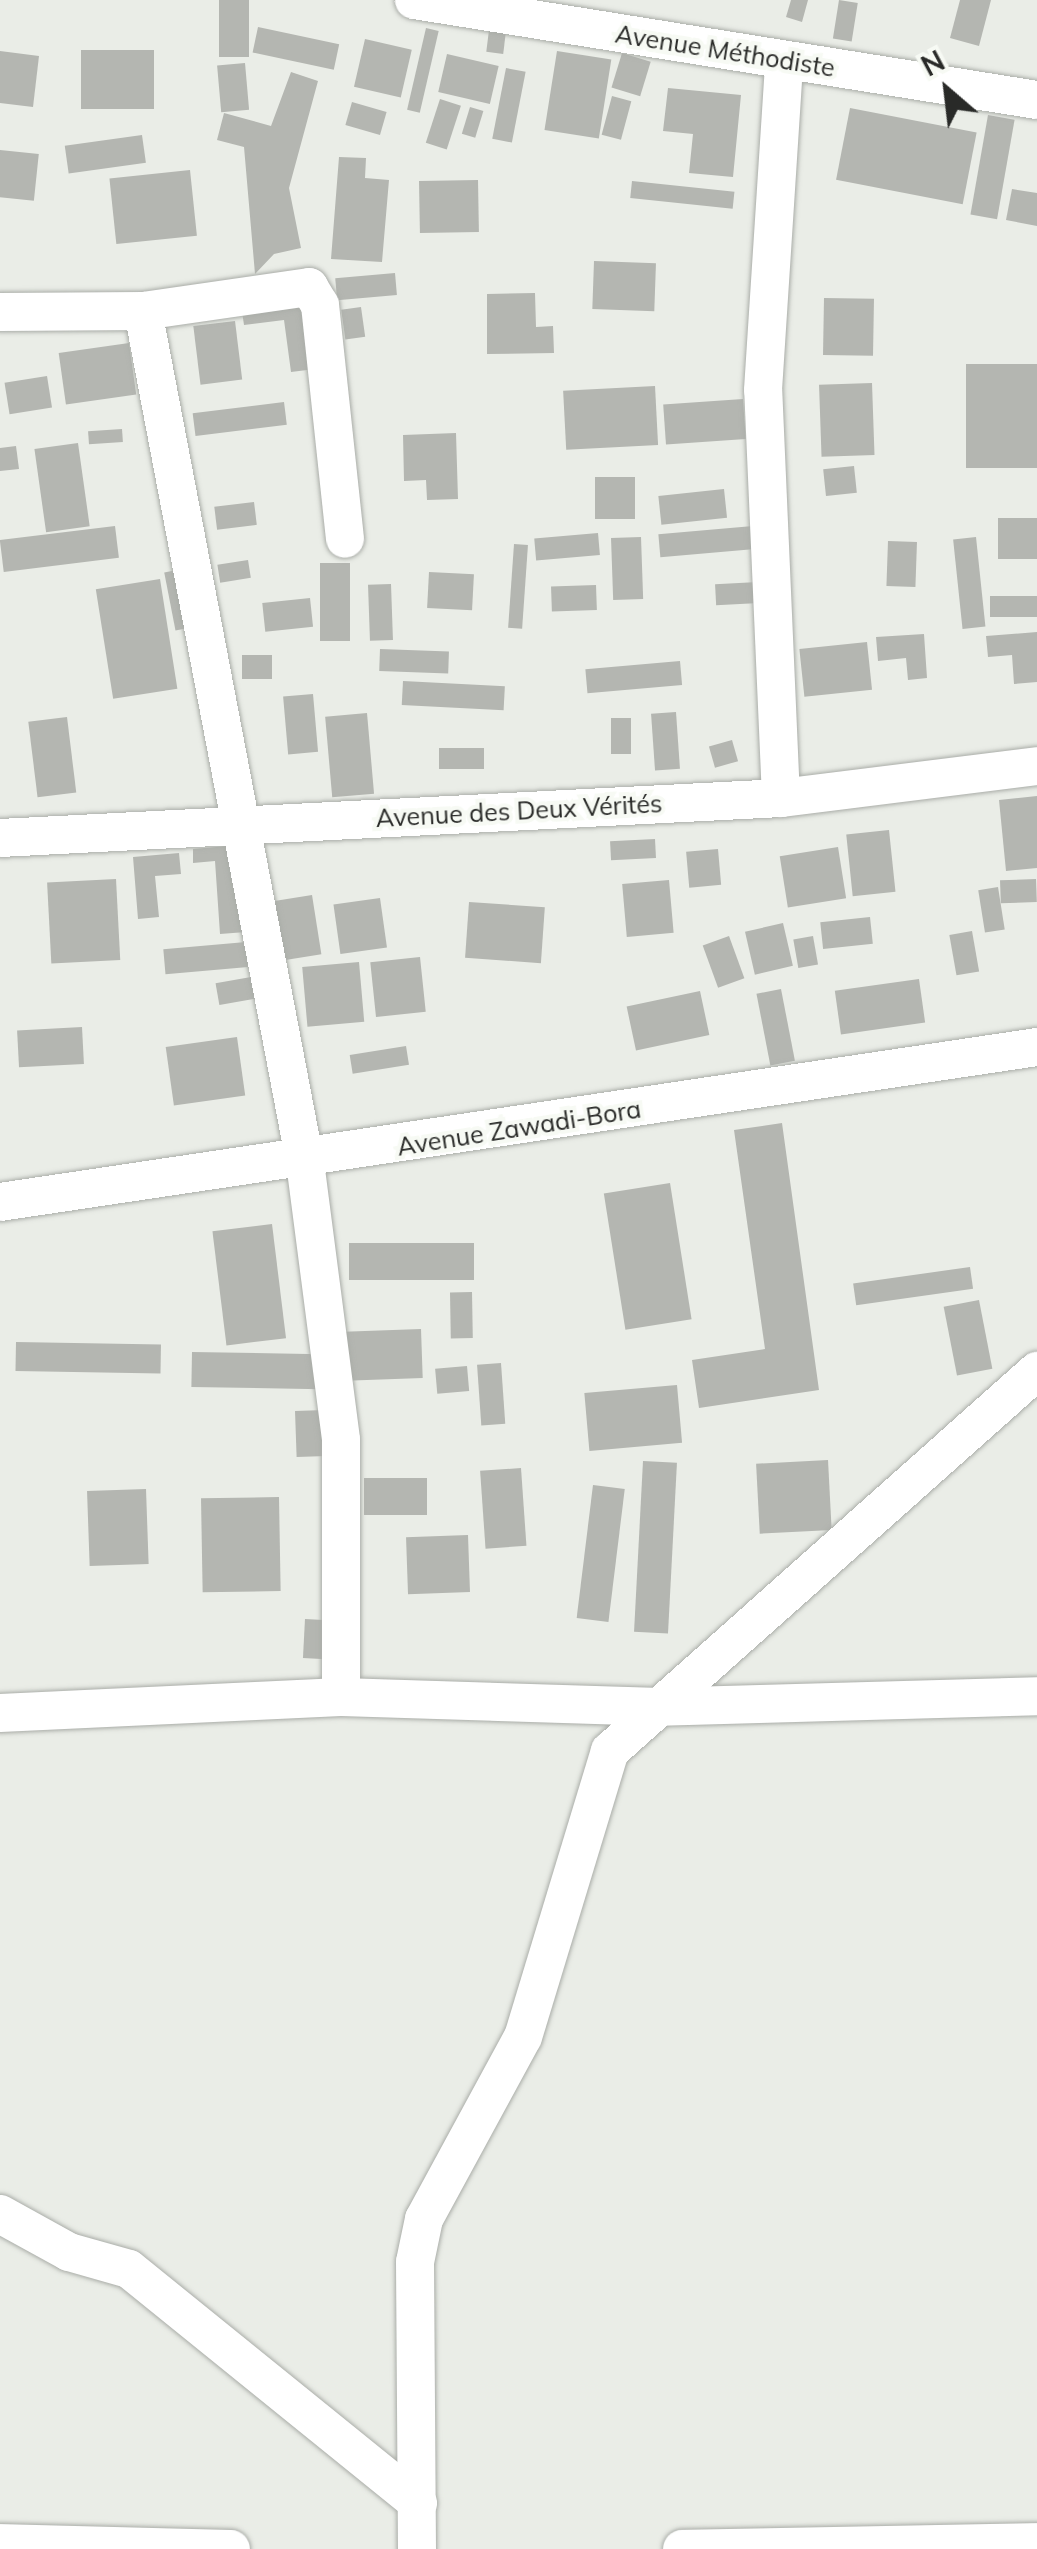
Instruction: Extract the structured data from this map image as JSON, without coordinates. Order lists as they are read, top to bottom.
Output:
{
  "streets": {
    "street": ["Avenue Méthodiste", "Avenue des Deux Vérités", "Avenue Zawadi-Bora"]
  },
  "north": "top left"
}
